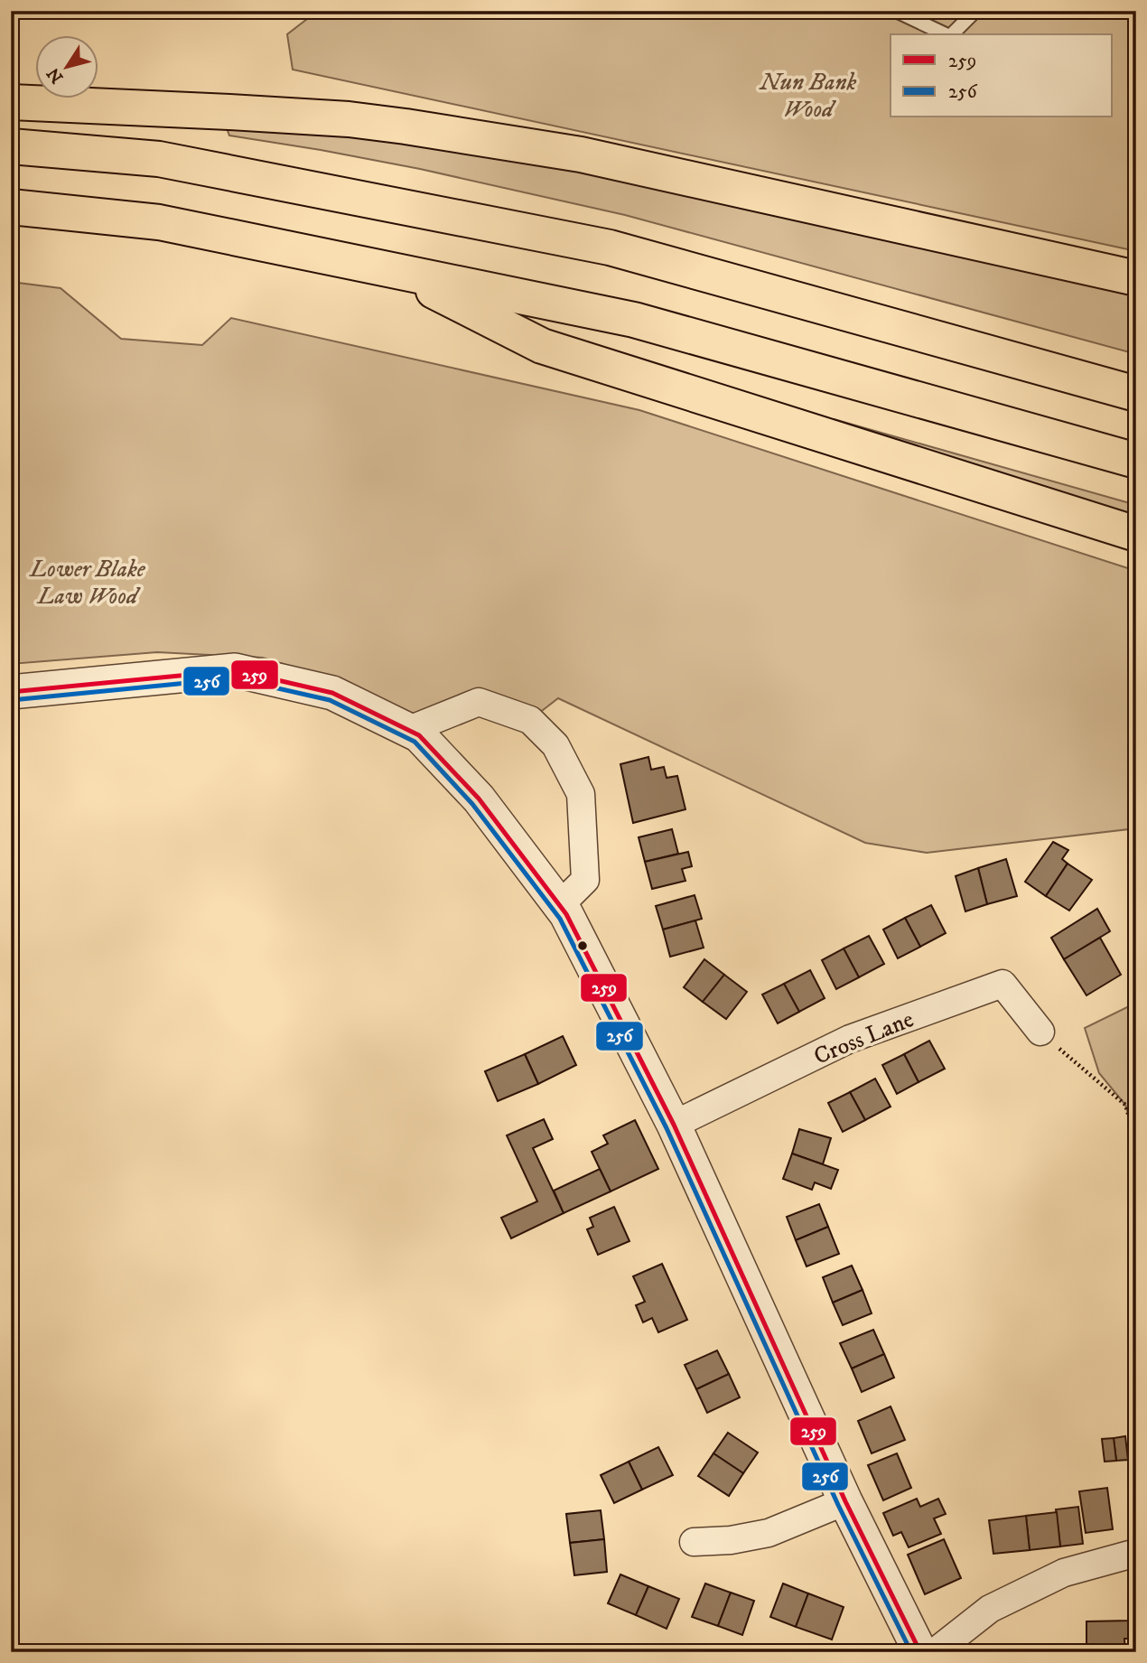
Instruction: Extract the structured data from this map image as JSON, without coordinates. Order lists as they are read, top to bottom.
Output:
{
  "streets": {
    "street": ["Cross Lane"]
  },
  "parks": ["Nun Bank Wood", "Lower Blake Law Wood"],
  "lines": ["transit line 259", "transit line 256"],
  "legend": ["259", "256"],
  "north": "bottom left"
}
